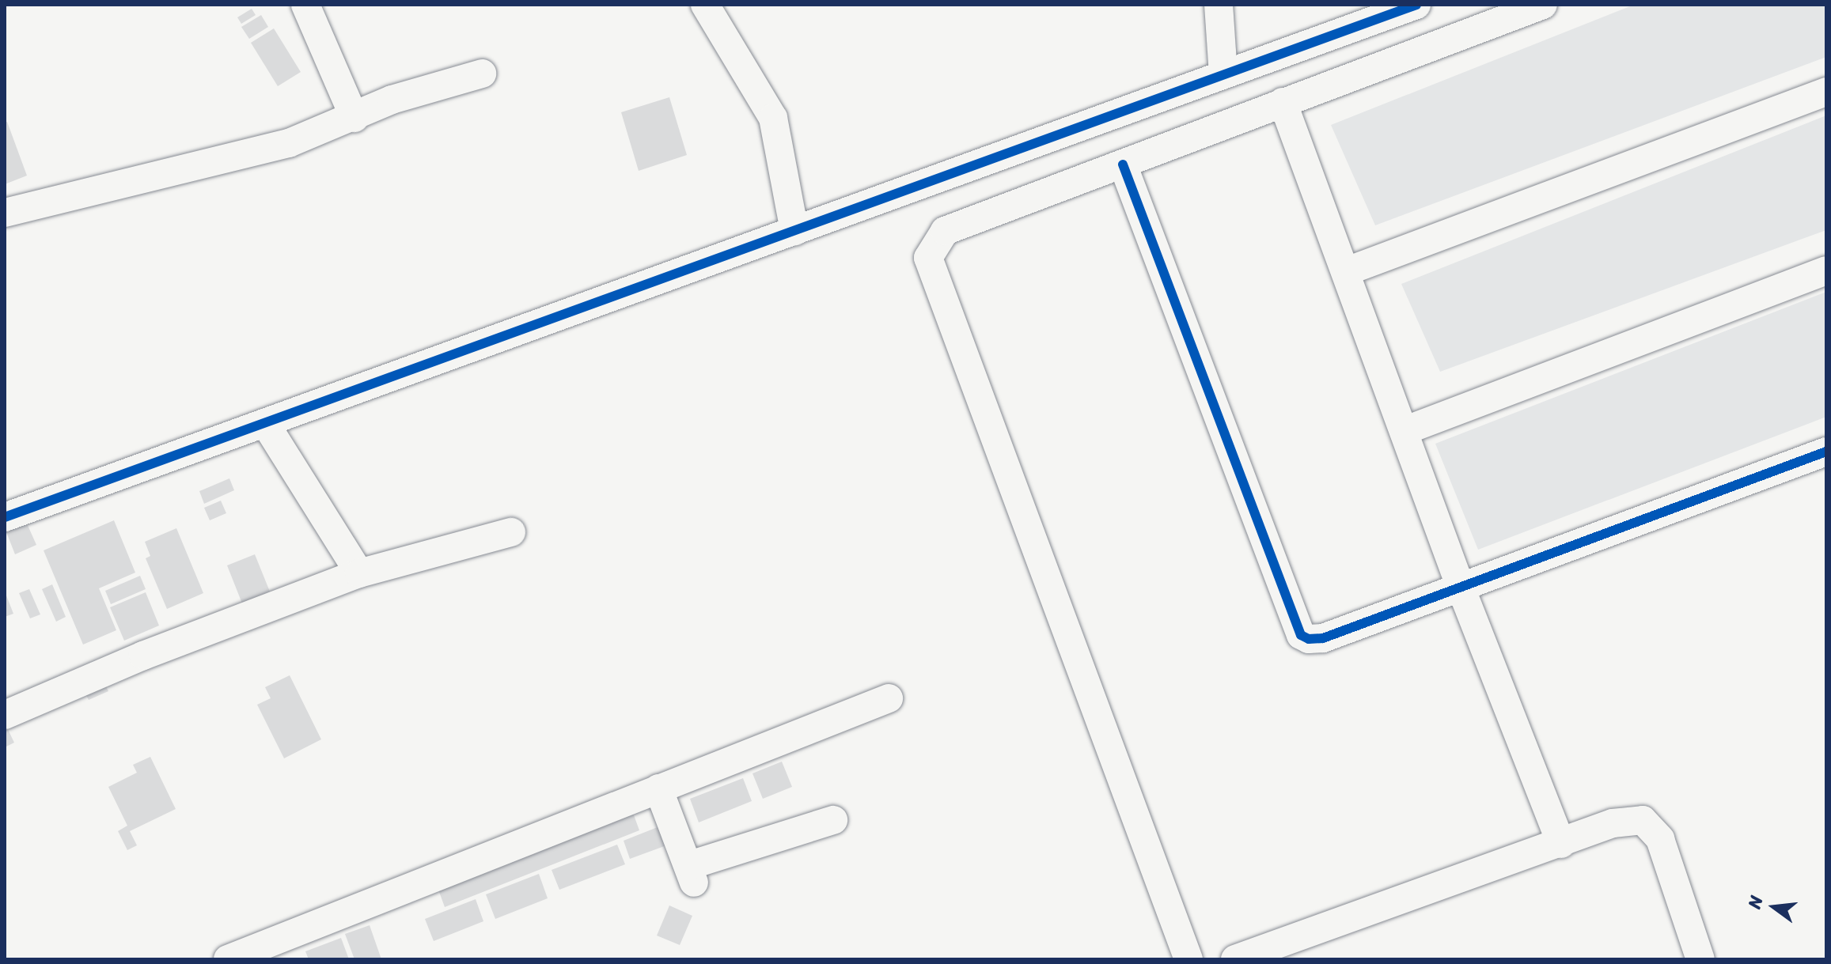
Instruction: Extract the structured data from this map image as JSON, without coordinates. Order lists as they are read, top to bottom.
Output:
{
  "north": "left"
}
